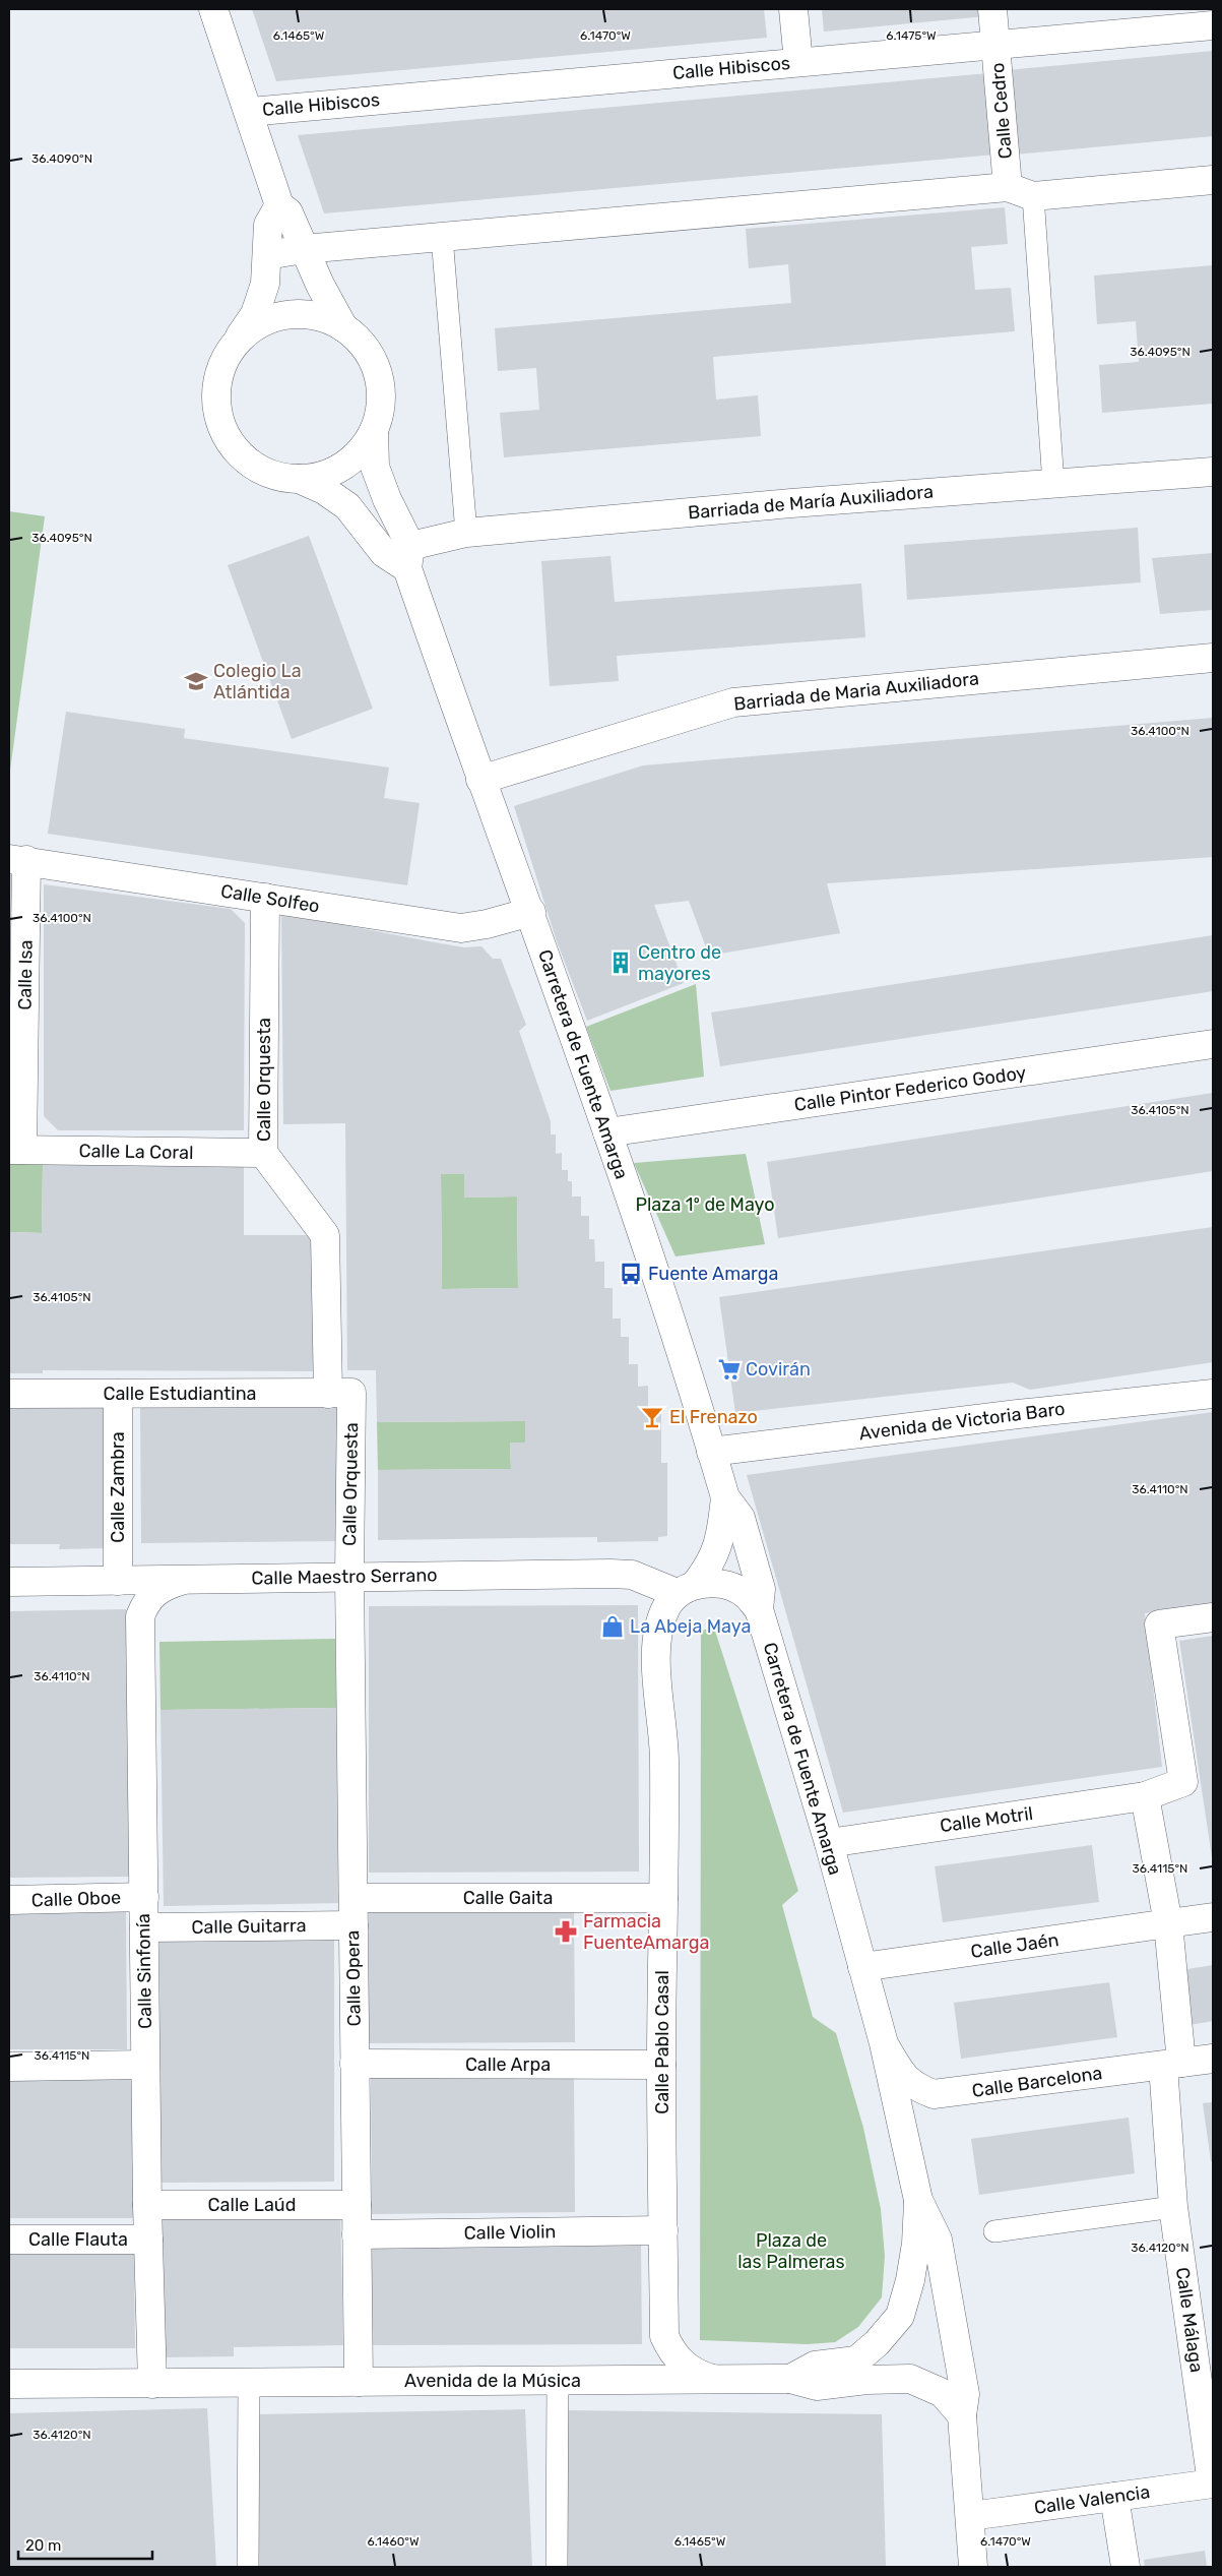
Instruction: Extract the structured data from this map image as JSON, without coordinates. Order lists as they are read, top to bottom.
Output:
{
  "streets": {
    "street": [
      "Calle Hibiscos",
      "Calle Cedro",
      "Barriada de María Auxiliadora",
      "Barriada de Maria Auxiliadora",
      "Calle Solfeo",
      "Calle Isa",
      "Carretera de Fuente Amarga",
      "Calle Orquesta",
      "Calle Pintor Federico Godoy",
      "Calle La Coral",
      "Calle Estudiantina",
      "Avenida de Victoria Baro",
      "Calle Zambra",
      "Calle Maestro Serrano",
      "Calle Motril",
      "Calle Gaita",
      "Calle Oboe",
      "Calle Guitarra",
      "Calle Jaén",
      "Calle Sinfonía",
      "Calle Opera",
      "Calle Pablo Casal",
      "Calle Arpa",
      "Calle Barcelona",
      "Calle Laúd",
      "Calle Violin",
      "Calle Flauta",
      "Calle Málaga",
      "Avenida de la Música",
      "Calle Valencia"
    ]
  },
  "crossings": [
    ["Calle Hibiscos", "Calle Cedro"],
    ["Barriada de María Auxiliadora", "Carretera de Fuente Amarga"],
    ["Barriada de Maria Auxiliadora", "Carretera de Fuente Amarga"],
    ["Calle Solfeo", "Calle Isa"],
    ["Calle Solfeo", "Carretera de Fuente Amarga"],
    ["Calle Solfeo", "Calle Orquesta"],
    ["Calle Isa", "Calle La Coral"],
    ["Carretera de Fuente Amarga", "Calle Pintor Federico Godoy"],
    ["Carretera de Fuente Amarga", "Avenida de Victoria Baro"],
    ["Carretera de Fuente Amarga", "Calle Motril"],
    ["Carretera de Fuente Amarga", "Calle Jaén"],
    ["Carretera de Fuente Amarga", "Calle Pablo Casal"],
    ["Carretera de Fuente Amarga", "Calle Barcelona"],
    ["Carretera de Fuente Amarga", "Avenida de la Música"],
    ["Carretera de Fuente Amarga", "Calle Valencia"],
    ["Calle Orquesta", "Calle La Coral"],
    ["Calle Orquesta", "Calle Estudiantina"],
    ["Calle Orquesta", "Calle Maestro Serrano"],
    ["Calle Orquesta", "Calle Opera"],
    ["Calle Estudiantina", "Calle Zambra"],
    ["Calle Zambra", "Calle Maestro Serrano"],
    ["Calle Maestro Serrano", "Calle Sinfonía"],
    ["Calle Maestro Serrano", "Calle Opera"],
    ["Calle Maestro Serrano", "Calle Pablo Casal"],
    ["Calle Motril", "Calle Málaga"],
    ["Calle Gaita", "Calle Opera"],
    ["Calle Gaita", "Calle Pablo Casal"],
    ["Calle Oboe", "Calle Sinfonía"],
    ["Calle Guitarra", "Calle Sinfonía"],
    ["Calle Guitarra", "Calle Opera"],
    ["Calle Jaén", "Calle Málaga"],
    ["Calle Sinfonía", "Calle Laúd"],
    ["Calle Sinfonía", "Calle Flauta"],
    ["Calle Sinfonía", "Avenida de la Música"],
    ["Calle Opera", "Calle Arpa"],
    ["Calle Opera", "Calle Laúd"],
    ["Calle Opera", "Calle Violin"],
    ["Calle Opera", "Avenida de la Música"],
    ["Calle Pablo Casal", "Calle Arpa"],
    ["Calle Pablo Casal", "Calle Violin"],
    ["Calle Pablo Casal", "Avenida de la Música"],
    ["Calle Barcelona", "Calle Málaga"],
    ["Calle Málaga", "Calle Valencia"]
  ],
  "parks": ["Plaza 1º de Mayo", "Plaza de las Palmeras"],
  "places": {
    "school or university": ["Colegio La Atlántida"],
    "building": ["Centro de mayores"],
    "bus stop": ["Fuente Amarga"],
    "supermarket": ["Covirán"],
    "bar": ["El Frenazo"],
    "shop": ["La Abeja Maya"],
    "pharmacy": ["Farmacia FuenteAmarga"]
  },
  "scale_bar": "20 m",
  "coordinates": [
    "6.1465°W",
    "6.1470°W",
    "6.1475°W",
    "36.4090°N",
    "36.4095°N",
    "36.4100°N",
    "36.4105°N",
    "36.4110°N",
    "36.4115°N",
    "36.4120°N",
    "6.1460°W"
  ]
}
